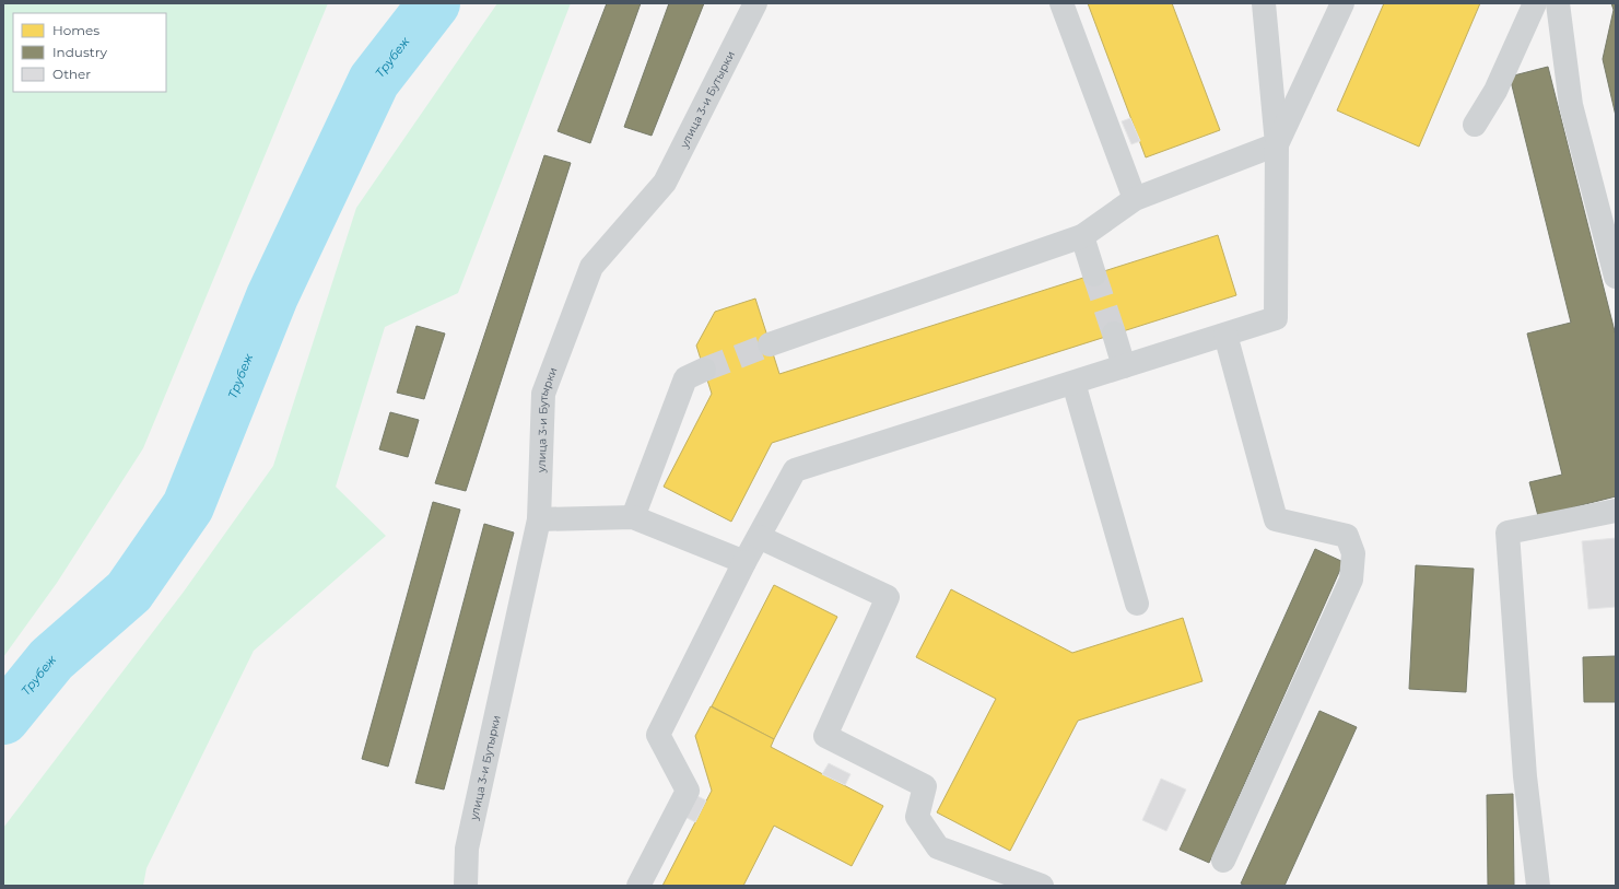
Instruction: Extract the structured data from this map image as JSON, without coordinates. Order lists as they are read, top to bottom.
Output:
{
  "streets": {
    "street": ["улица 3-и Бутырки"]
  },
  "water": ["Трубеж"],
  "legend": ["Homes", "Industry", "Other"]
}
